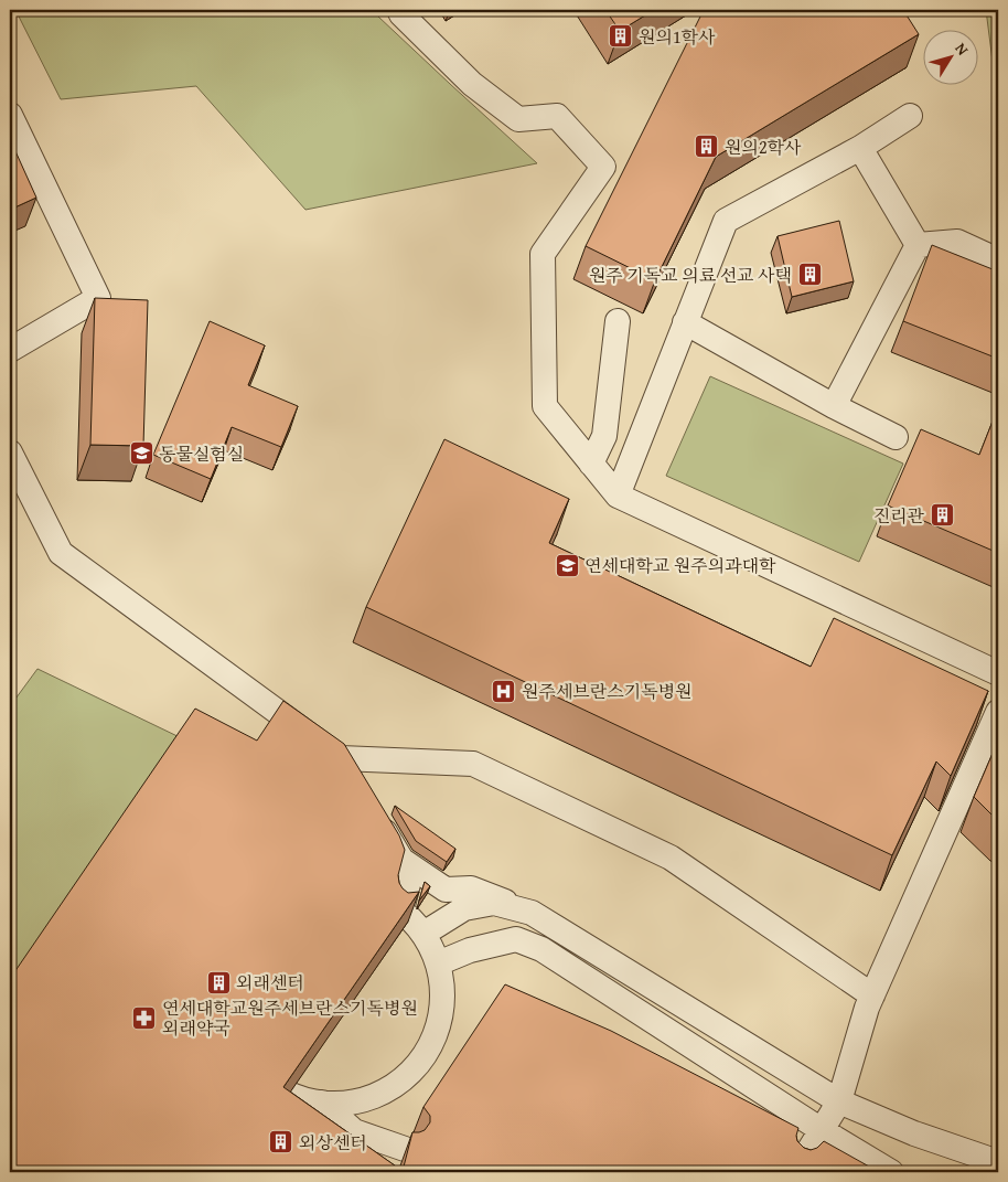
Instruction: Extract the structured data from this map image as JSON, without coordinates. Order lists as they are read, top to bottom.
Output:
{
  "places": {
    "building": [
      "원의1학사",
      "원의2학사",
      "원주 기독교 의료 선교 사택",
      "진리관",
      "외래센터",
      "외상센터"
    ],
    "school or university": ["동물실험실", "연세대학교 원주의과대학"],
    "hospital": ["원주세브란스기독병원"],
    "pharmacy": ["연세대학교원주세브란스기독병원 외래약국"]
  },
  "north": "top right"
}
